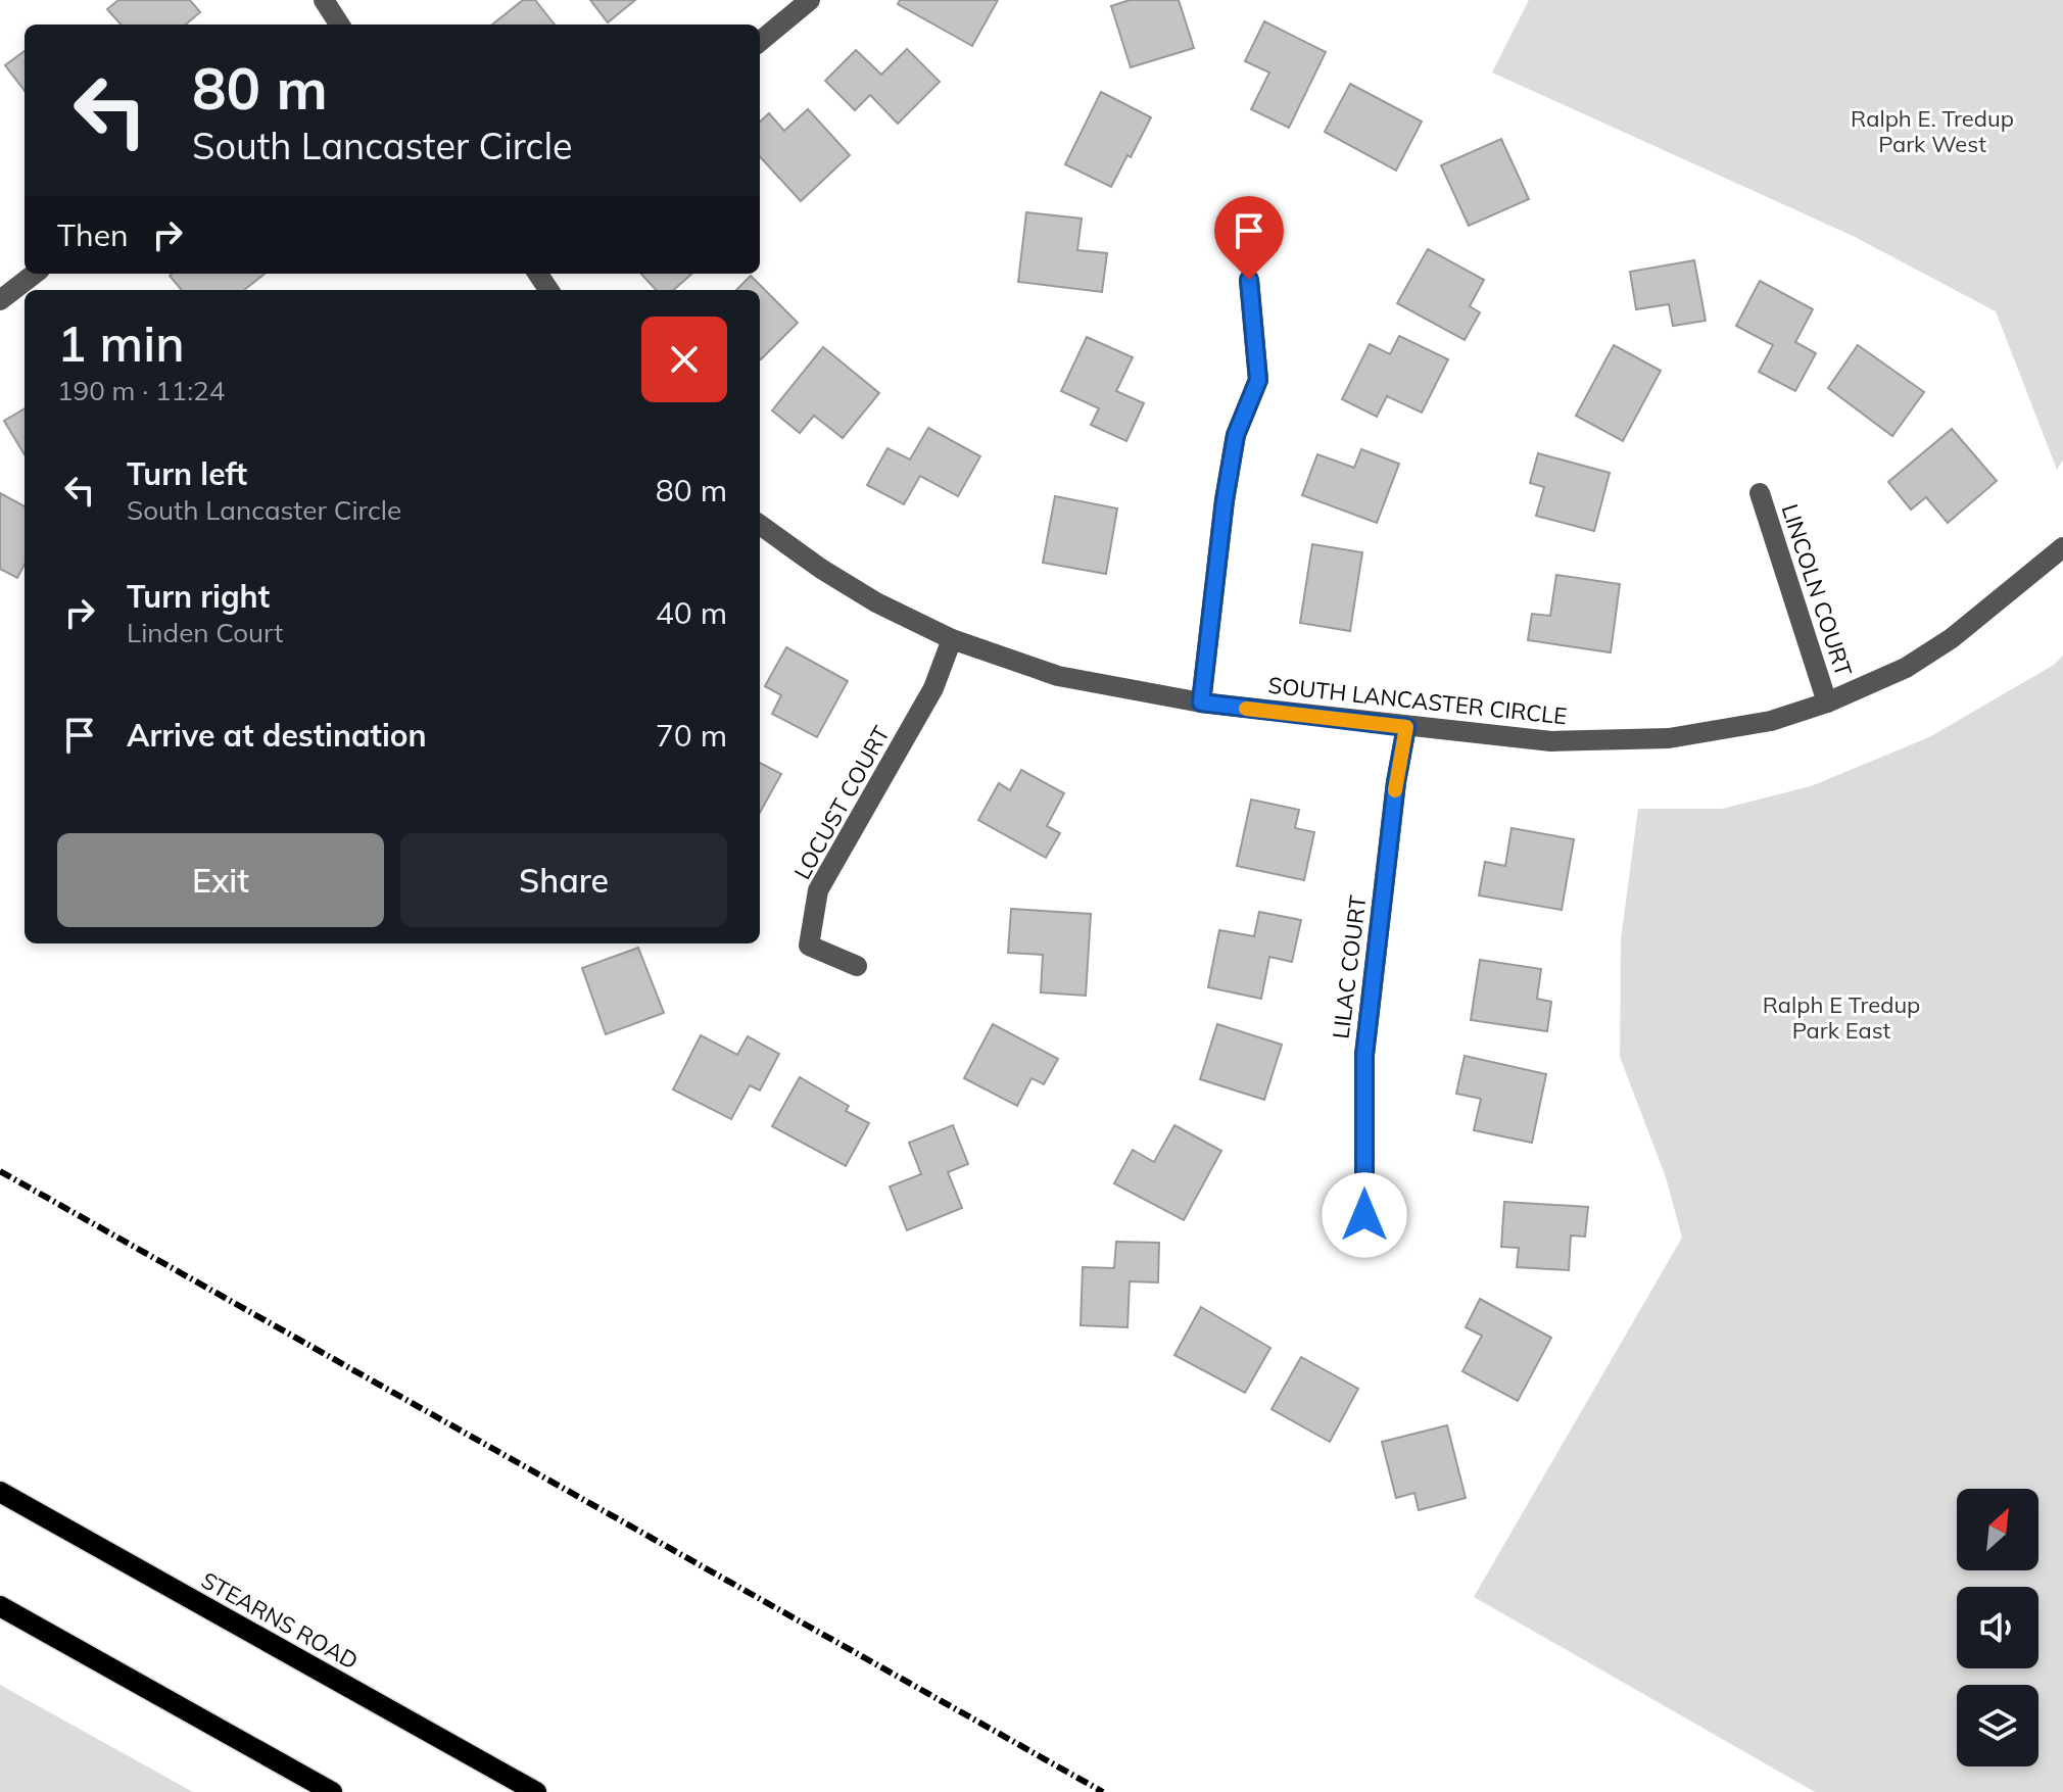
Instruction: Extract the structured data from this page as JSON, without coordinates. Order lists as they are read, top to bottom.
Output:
{
  "streets": {
    "main road": ["STEARNS ROAD"],
    "street": [
      "LINCOLN COURT",
      "SOUTH LANCASTER CIRCLE",
      "LOCUST COURT",
      "LILAC COURT"
    ]
  },
  "crossings": [
    ["LINCOLN COURT", "SOUTH LANCASTER CIRCLE"],
    ["SOUTH LANCASTER CIRCLE", "LOCUST COURT"],
    ["SOUTH LANCASTER CIRCLE", "LILAC COURT"]
  ],
  "parks": ["Ralph E. Tredup Park West", "Ralph E Tredup Park East"],
  "north": "top right",
  "page": {
    "turn": ["80 m", "South Lancaster Circle"],
    "then": "Then",
    "heading": ["1 min", "190 m · 11:24"],
    "list": [
      {
        "name": "Turn left",
        "note": "South Lancaster Circle",
        "value": "80 m"
      },
      {
        "name": "Turn right",
        "note": "Linden Court",
        "value": "40 m"
      },
      {
        "name": "Arrive at destination",
        "value": "70 m"
      }
    ],
    "buttons": ["Exit", "Share"]
  }
}
